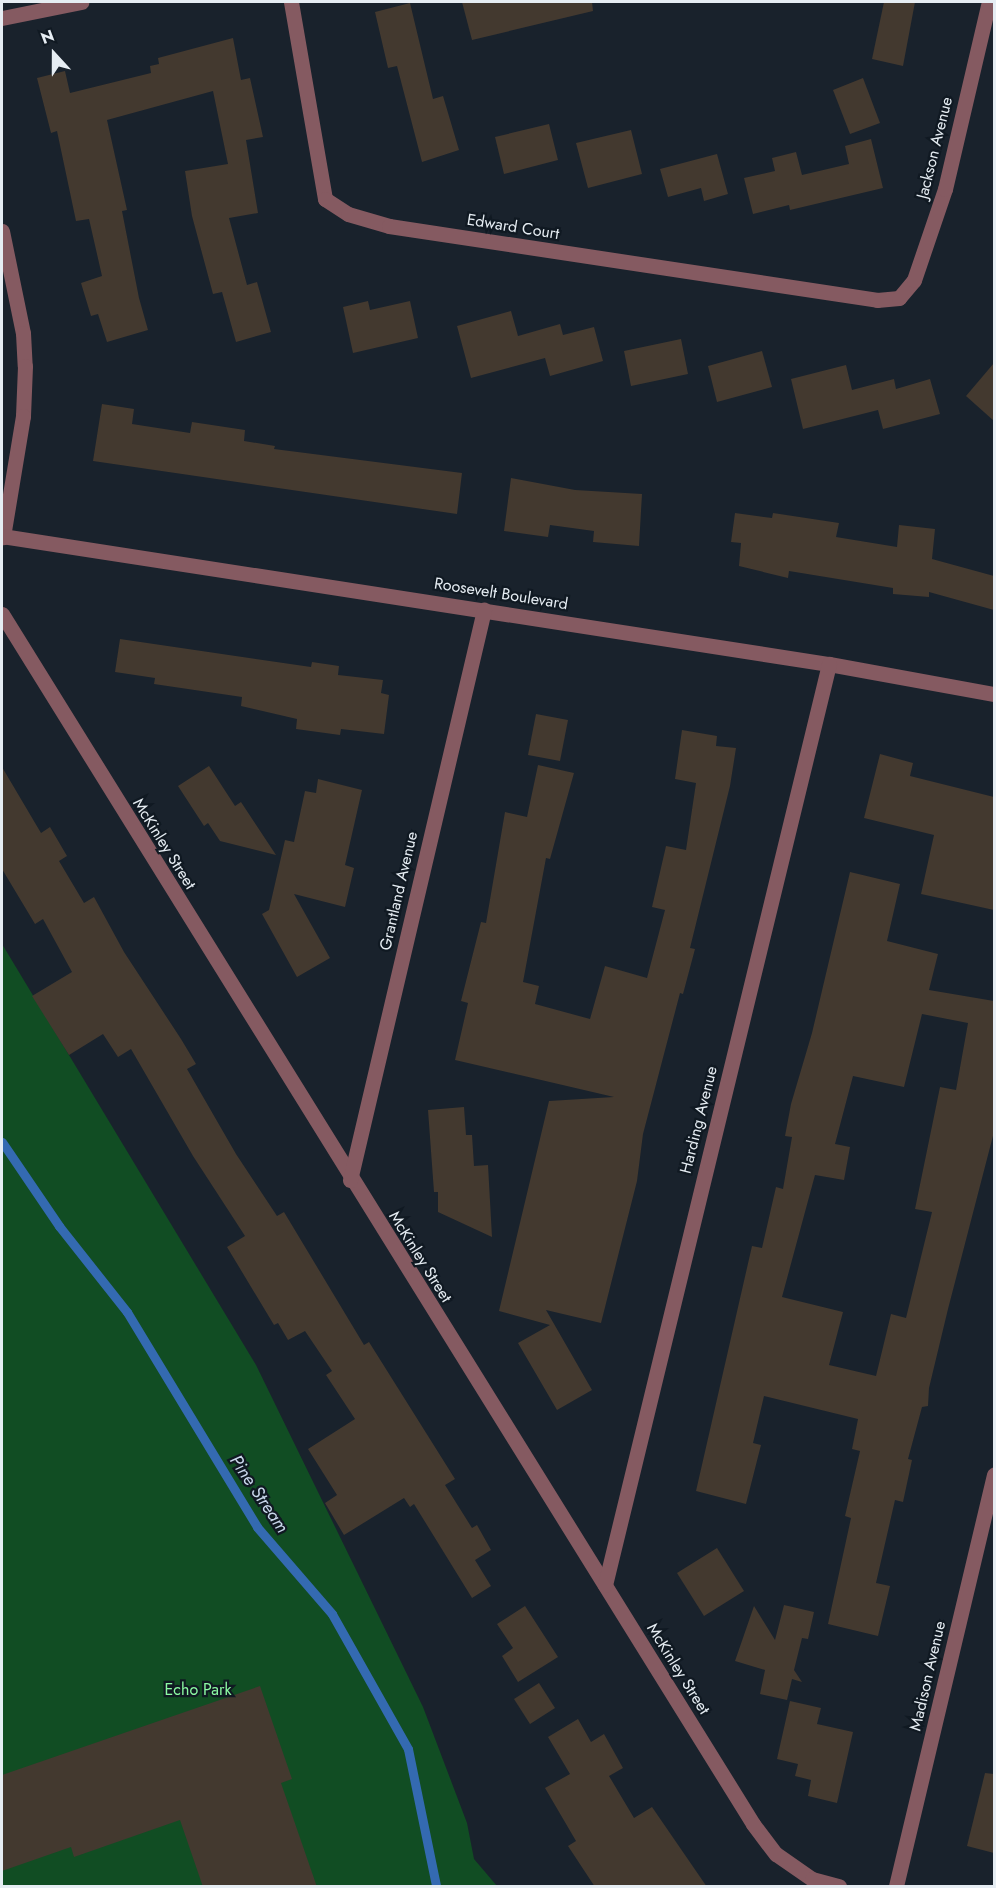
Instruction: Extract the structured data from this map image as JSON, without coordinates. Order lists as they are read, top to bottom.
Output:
{
  "streets": {
    "street": [
      "Jackson Avenue",
      "Edward Court",
      "Roosevelt Boulevard",
      "McKinley Street",
      "Grantland Avenue",
      "Harding Avenue",
      "Madison Avenue"
    ]
  },
  "crossings": [
    ["Jackson Avenue", "Edward Court"],
    ["Roosevelt Boulevard", "Grantland Avenue"],
    ["Roosevelt Boulevard", "Harding Avenue"],
    ["McKinley Street", "Grantland Avenue"],
    ["McKinley Street", "Harding Avenue"]
  ],
  "water": ["Pine Stream"],
  "parks": ["Echo Park"],
  "north": "top"
}
